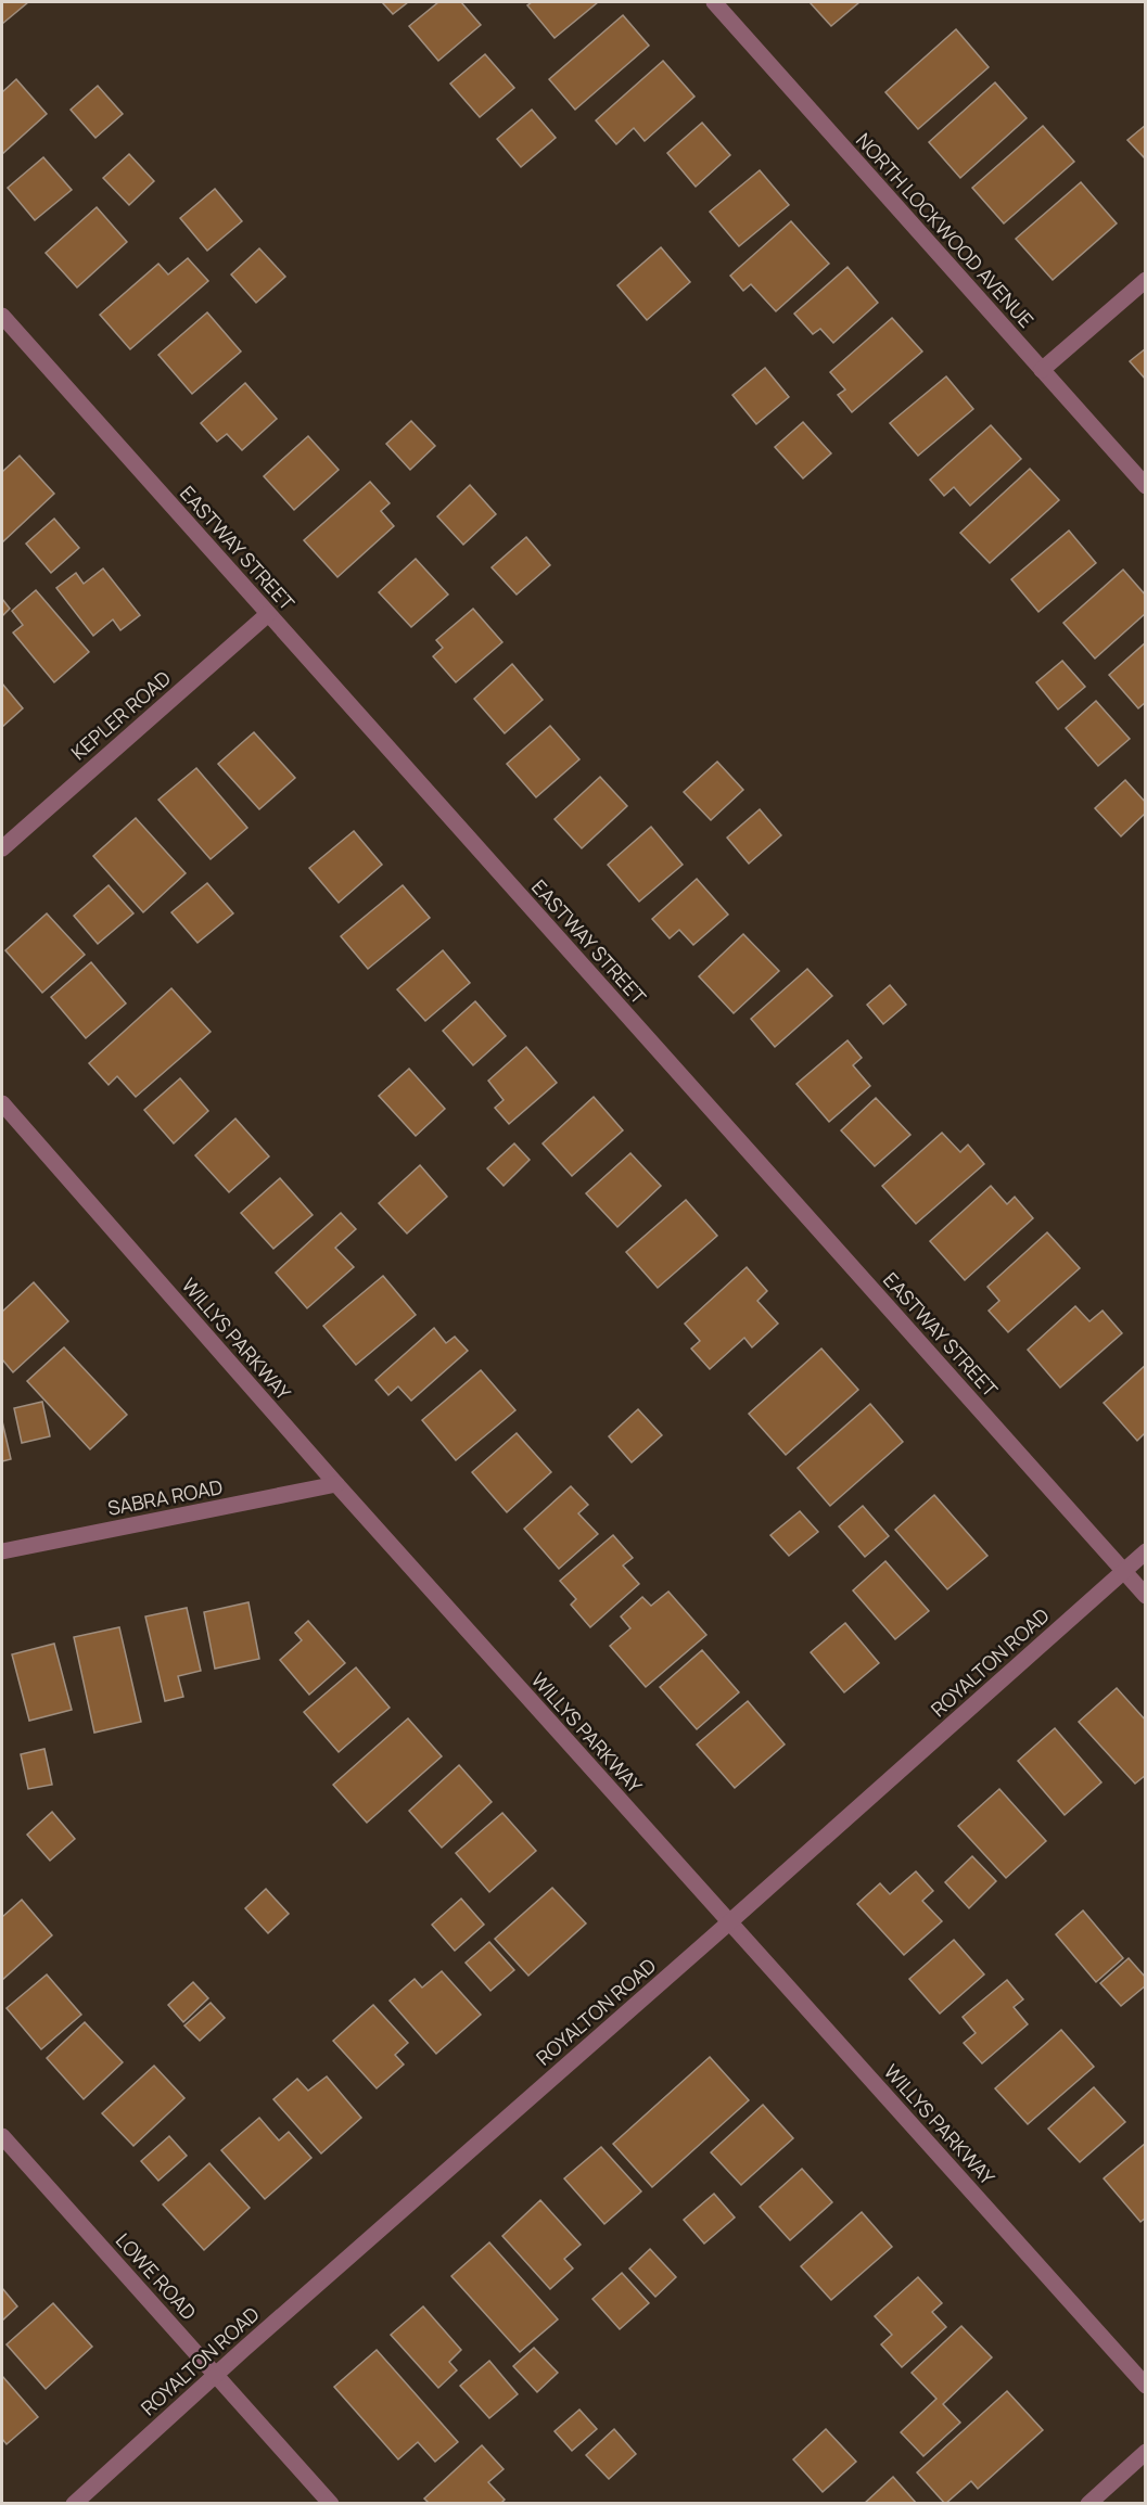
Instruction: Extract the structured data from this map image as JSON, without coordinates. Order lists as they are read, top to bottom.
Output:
{
  "streets": {
    "street": [
      "NORTH LOCKWOOD AVENUE",
      "EASTWAY STREET",
      "KEPLER ROAD",
      "WILLYS PARKWAY",
      "SABRA ROAD",
      "ROYALTON ROAD",
      "LOWE ROAD"
    ]
  },
  "crossings": [
    ["EASTWAY STREET", "KEPLER ROAD"],
    ["EASTWAY STREET", "ROYALTON ROAD"],
    ["WILLYS PARKWAY", "SABRA ROAD"],
    ["WILLYS PARKWAY", "ROYALTON ROAD"],
    ["ROYALTON ROAD", "LOWE ROAD"]
  ]
}
